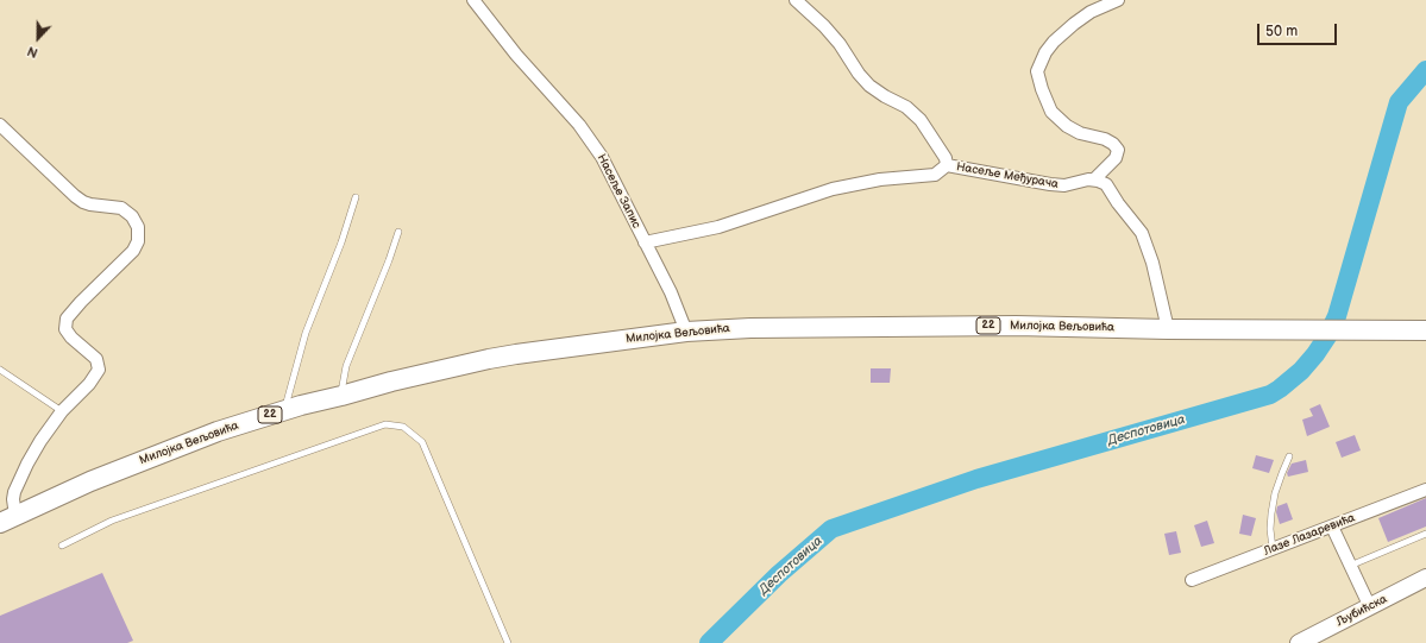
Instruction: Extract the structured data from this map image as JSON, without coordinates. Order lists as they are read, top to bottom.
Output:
{
  "streets": {
    "main road": ["22", "Милојка Вељовића"],
    "street": [
      "Насеље Међурача",
      "Насеље Запис",
      "Лазе Лазаревића",
      "Љубићска"
    ]
  },
  "crossings": [
    ["Насеље Међурача", "Насеље Запис"],
    ["Насеље Запис", "Милојка Вељовића"]
  ],
  "water": ["Деспотовица"],
  "scale_bar": "50 m",
  "north": "bottom"
}
